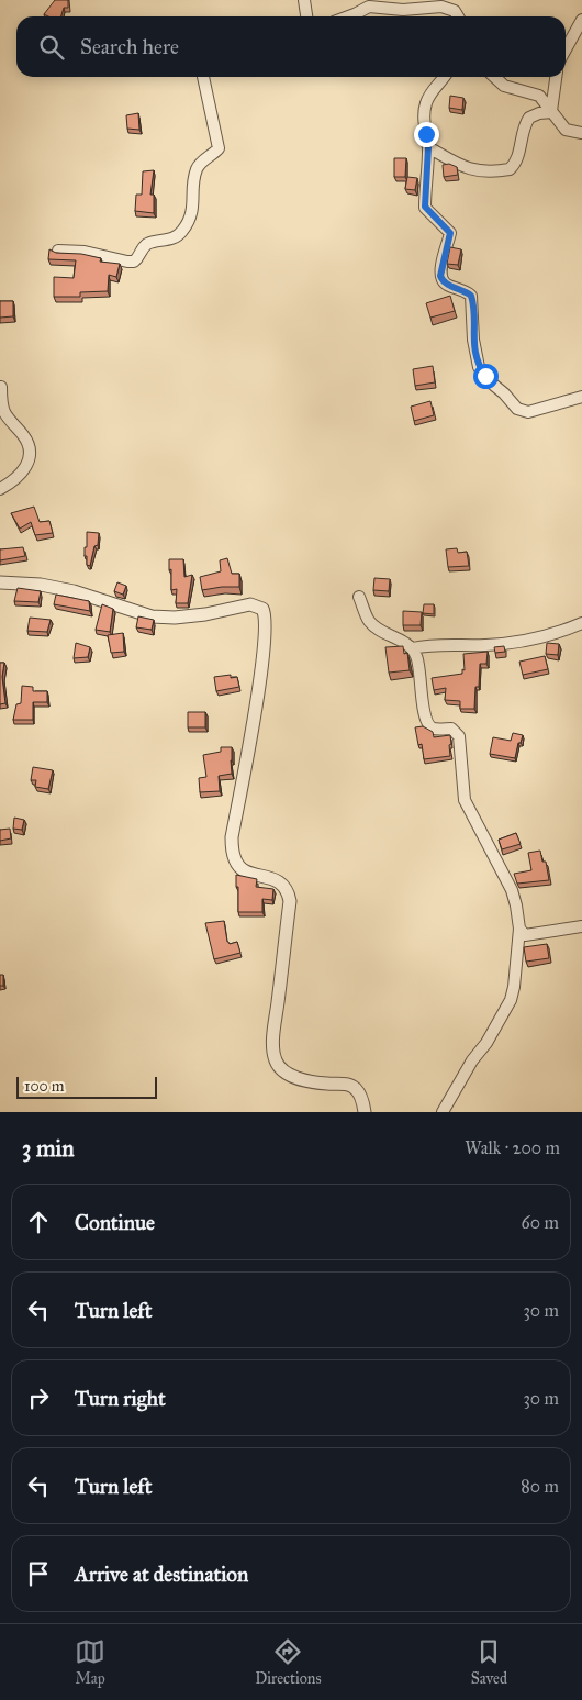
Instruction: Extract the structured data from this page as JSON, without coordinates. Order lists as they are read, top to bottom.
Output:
{
  "scale_bar": "100 m",
  "page": {
    "search": "Search here",
    "scale": "100 m",
    "heading": ["3 min", "Walk · 200 m"],
    "list": [
      ["Continue", "60 m"],
      ["Turn left", "30 m"],
      ["Turn right", "30 m"],
      ["Turn left", "80 m"],
      "Arrive at destination"
    ],
    "nav": ["Map", "Directions", "Saved"]
  }
}
